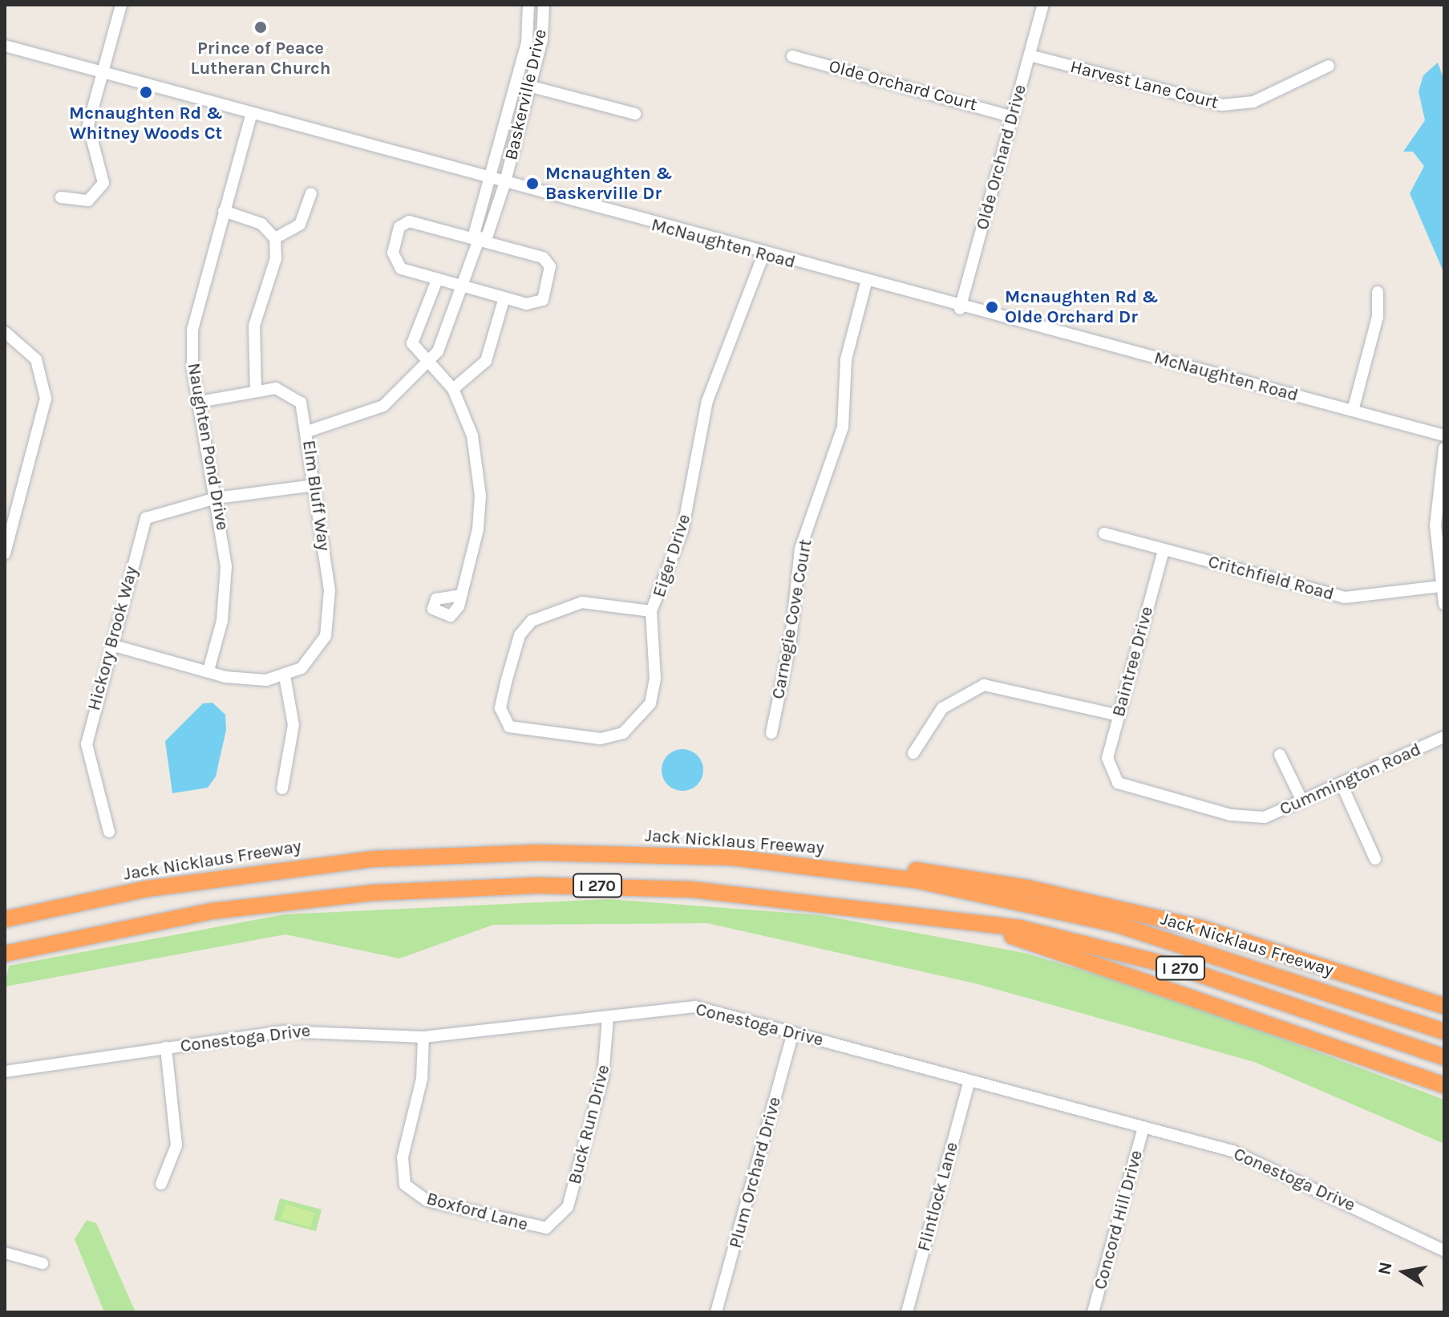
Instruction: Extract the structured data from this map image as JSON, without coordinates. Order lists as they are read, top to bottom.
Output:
{
  "streets": {
    "highway": ["Jack Nicklaus Freeway", "I 270"],
    "street": [
      "Harvest Lane Court",
      "Olde Orchard Court",
      "Baskerville Drive",
      "Olde Orchard Drive",
      "McNaughten Road",
      "Naughten Pond Drive",
      "Elm Bluff Way",
      "Eiger Drive",
      "Critchfield Road",
      "Carnegie Cove Court",
      "Hickory Brook Way",
      "Baintree Drive",
      "Cummington Road",
      "Conestoga Drive",
      "Buck Run Drive",
      "Plum Orchard Drive",
      "Flintlock Lane",
      "Boxford Lane",
      "Concord Hill Drive"
    ]
  },
  "crossings": [
    ["Harvest Lane Court", "Olde Orchard Drive"],
    ["Olde Orchard Court", "Olde Orchard Drive"],
    ["Baskerville Drive", "McNaughten Road"],
    ["Olde Orchard Drive", "McNaughten Road"],
    ["McNaughten Road", "Naughten Pond Drive"],
    ["McNaughten Road", "Eiger Drive"],
    ["McNaughten Road", "Carnegie Cove Court"],
    ["Naughten Pond Drive", "Elm Bluff Way"],
    ["Naughten Pond Drive", "Hickory Brook Way"],
    ["Critchfield Road", "Baintree Drive"],
    ["Baintree Drive", "Cummington Road"],
    ["Conestoga Drive", "Buck Run Drive"],
    ["Conestoga Drive", "Plum Orchard Drive"],
    ["Conestoga Drive", "Flintlock Lane"],
    ["Conestoga Drive", "Boxford Lane"],
    ["Conestoga Drive", "Concord Hill Drive"],
    ["Buck Run Drive", "Boxford Lane"]
  ],
  "places": [
    "Prince of Peace Lutheran Church",
    "Mcnaughten Rd & Whitney Woods Ct",
    "Mcnaughten & Baskerville Dr",
    "Mcnaughten Rd & Olde Orchard Dr"
  ],
  "north": "left"
}
